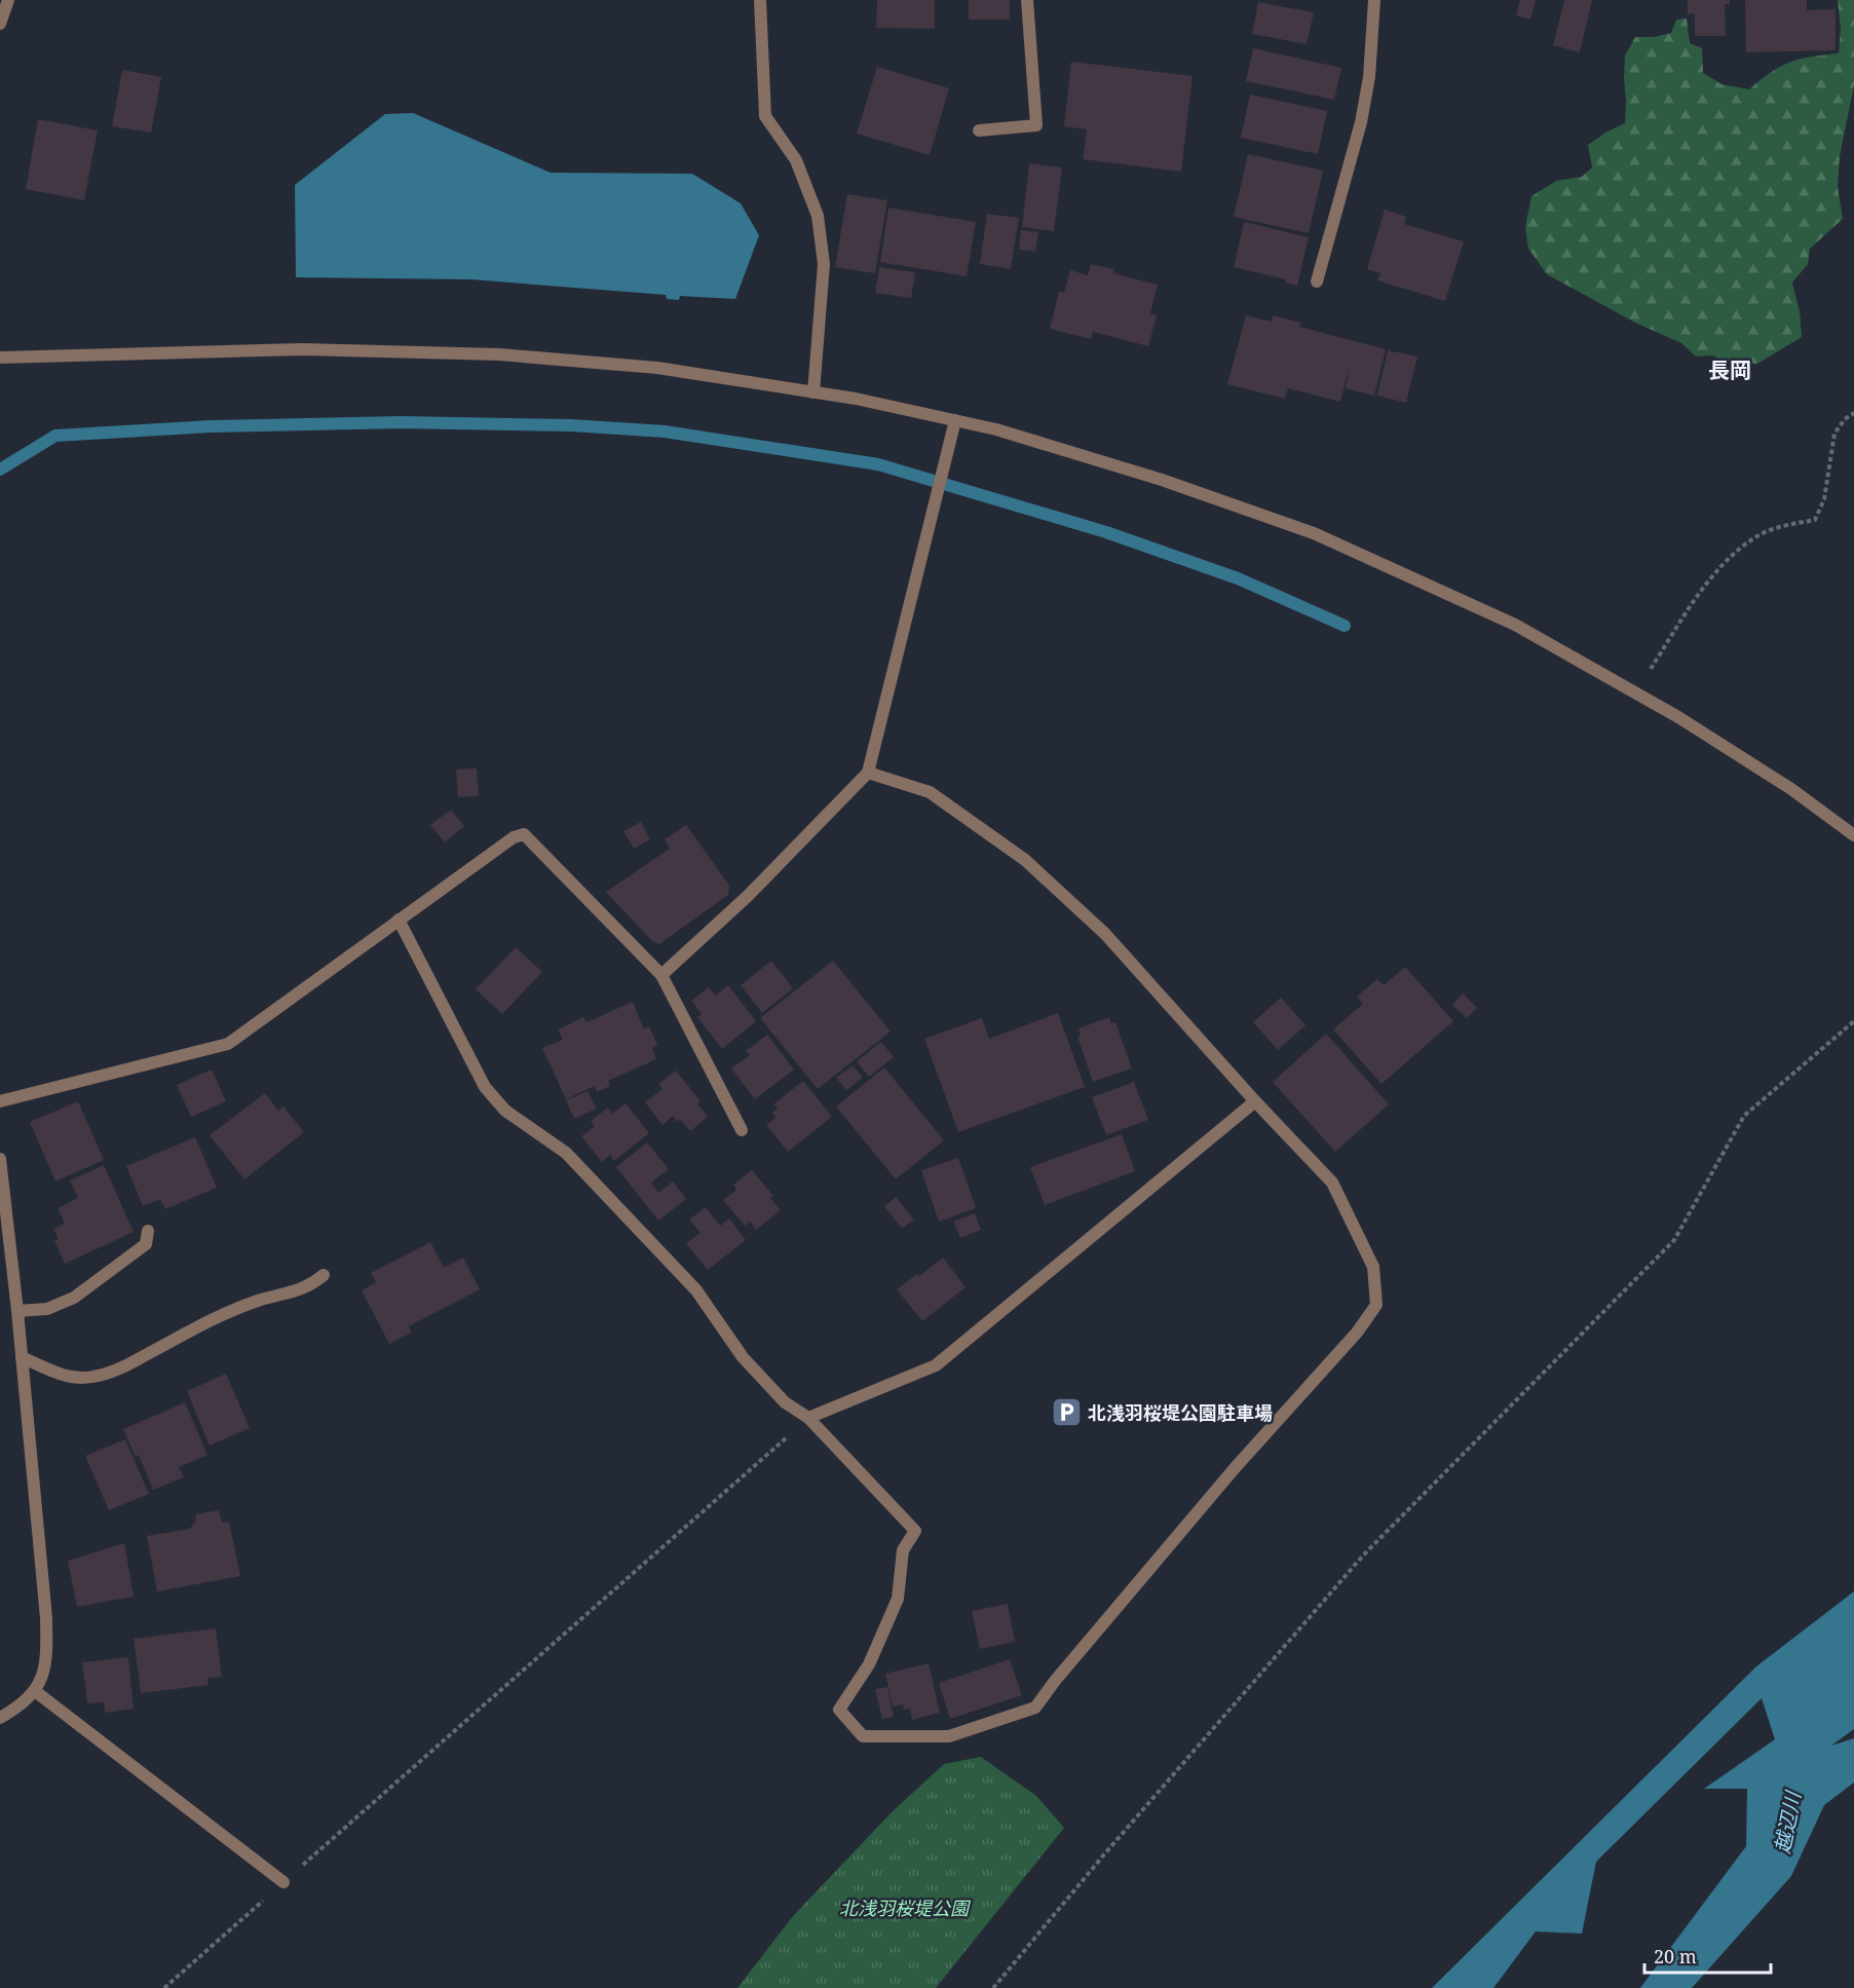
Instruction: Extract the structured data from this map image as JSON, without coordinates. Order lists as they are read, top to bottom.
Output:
{
  "districts": ["長岡"],
  "water": ["越辺川"],
  "parks": ["北浅羽桜堤公園"],
  "places": {
    "parking": ["北浅羽桜堤公園駐車場"]
  },
  "scale_bar": "20 m"
}
